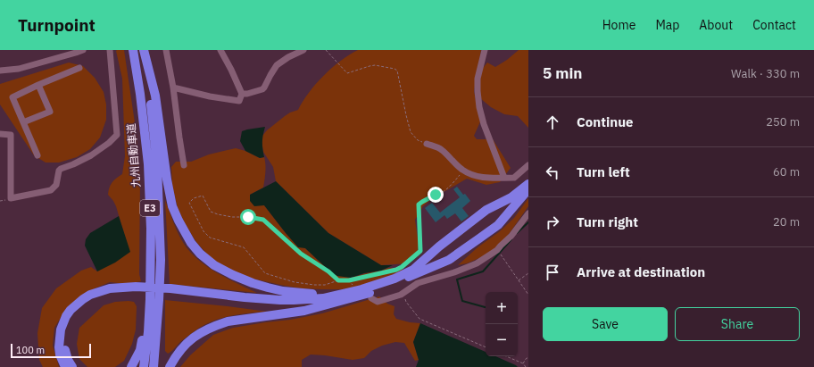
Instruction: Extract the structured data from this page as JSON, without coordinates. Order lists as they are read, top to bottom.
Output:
{
  "streets": {
    "highway": ["九州自動車道", "E3"]
  },
  "scale_bar": "100 m",
  "page": {
    "header": "Turnpoint",
    "nav": [
      "Home",
      "Map",
      "About",
      "Contact"
    ],
    "heading": ["5 min", "Walk · 330 m"],
    "list": [
      ["Continue", "250 m"],
      ["Turn left", "60 m"],
      ["Turn right", "20 m"],
      "Arrive at destination"
    ],
    "map_buttons": ["+", "−"],
    "buttons": ["Save", "Share"],
    "scale": "100 m"
  }
}
